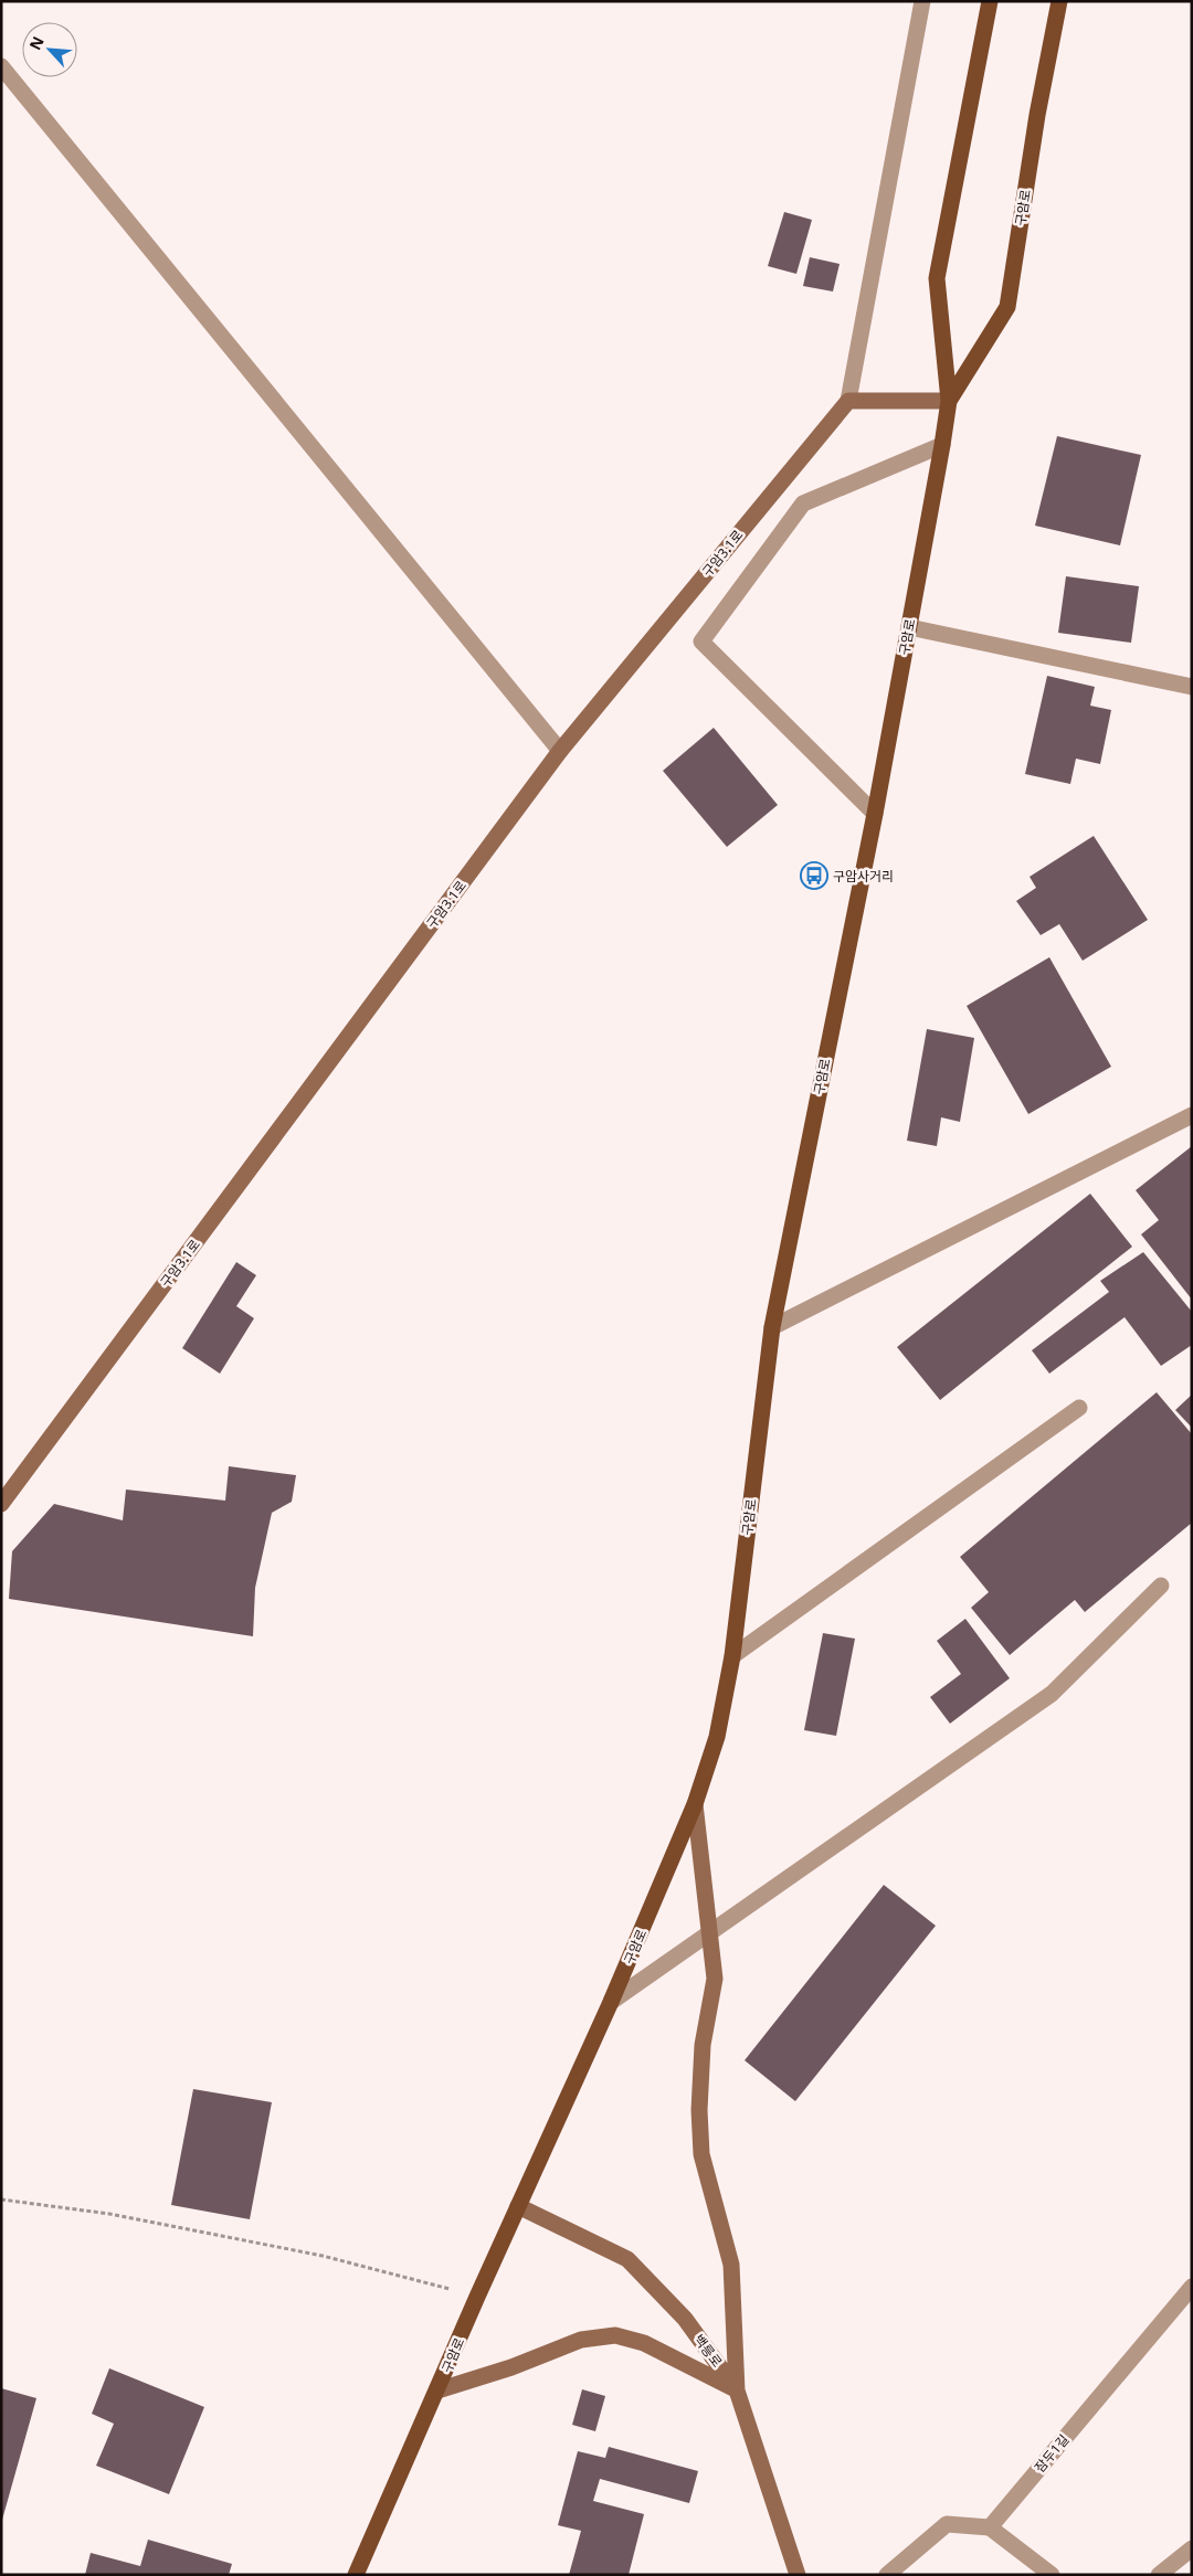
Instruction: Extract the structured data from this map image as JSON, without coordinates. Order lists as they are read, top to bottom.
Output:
{
  "streets": {
    "main road": ["구암로"],
    "street": ["구암3.1로", "백릉로", "잠두1길"]
  },
  "crossings": [
    ["구암로", "백릉로"]
  ],
  "places": {
    "bus stop": ["구암사거리"]
  },
  "north": "top left"
}
